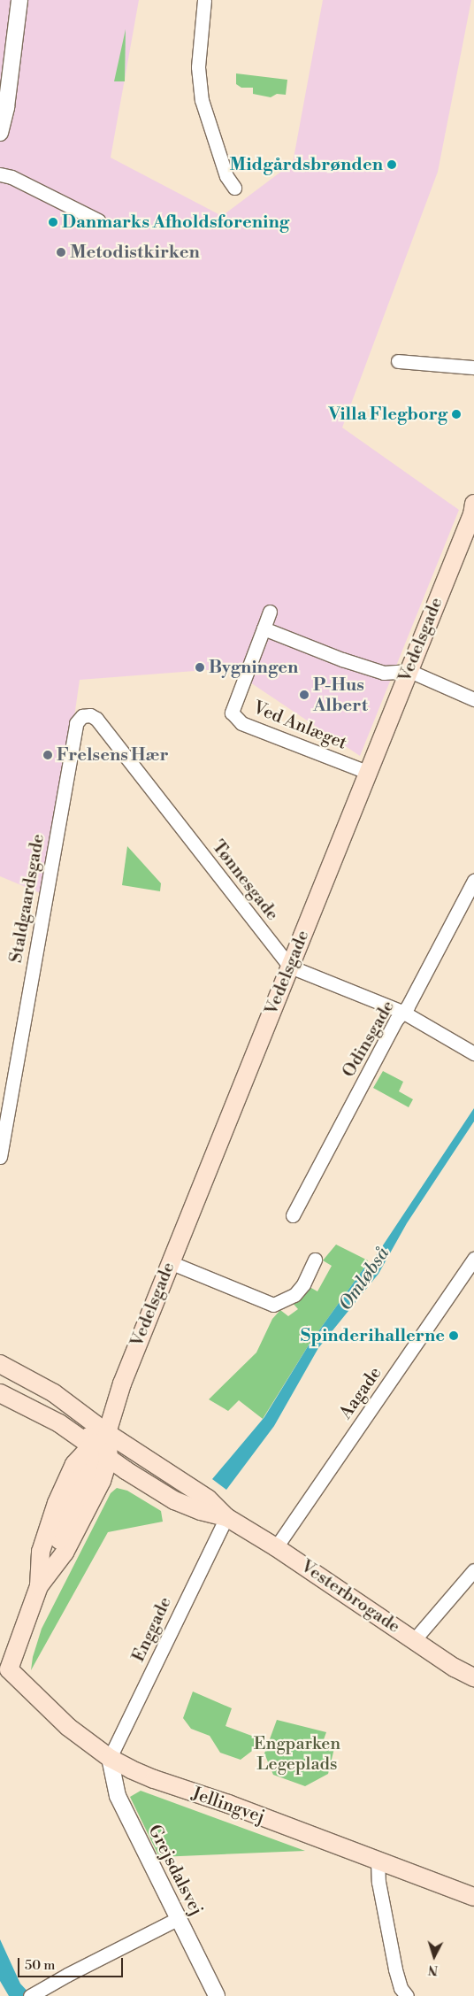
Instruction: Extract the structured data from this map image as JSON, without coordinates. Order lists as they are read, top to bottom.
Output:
{
  "streets": {
    "main road": ["Vedelsgade", "Vesterbrogade", "Jellingvej"],
    "street": [
      "Ved Anlæget",
      "Tønnesgade",
      "Staldgaardsgade",
      "Odinsgade",
      "Aagade",
      "Enggade",
      "Grejsdalsvej"
    ]
  },
  "crossings": [
    ["Vedelsgade", "Ved Anlæget"],
    ["Vedelsgade", "Tønnesgade"],
    ["Vedelsgade", "Vesterbrogade"],
    ["Vedelsgade", "Jellingvej"],
    ["Tønnesgade", "Staldgaardsgade"],
    ["Aagade", "Vesterbrogade"],
    ["Vesterbrogade", "Enggade"],
    ["Enggade", "Jellingvej"],
    ["Enggade", "Grejsdalsvej"],
    ["Jellingvej", "Grejsdalsvej"]
  ],
  "water": ["Omløbså"],
  "parks": ["Engparken Legeplads"],
  "places": [
    "Midgårdsbrønden",
    "Danmarks Afholdsforening",
    "Metodistkirken",
    "Villa Flegborg",
    "Bygningen",
    "P-Hus Albert",
    "Frelsens Hær",
    "Spinderihallerne"
  ],
  "scale_bar": "50 m",
  "north": "bottom"
}
